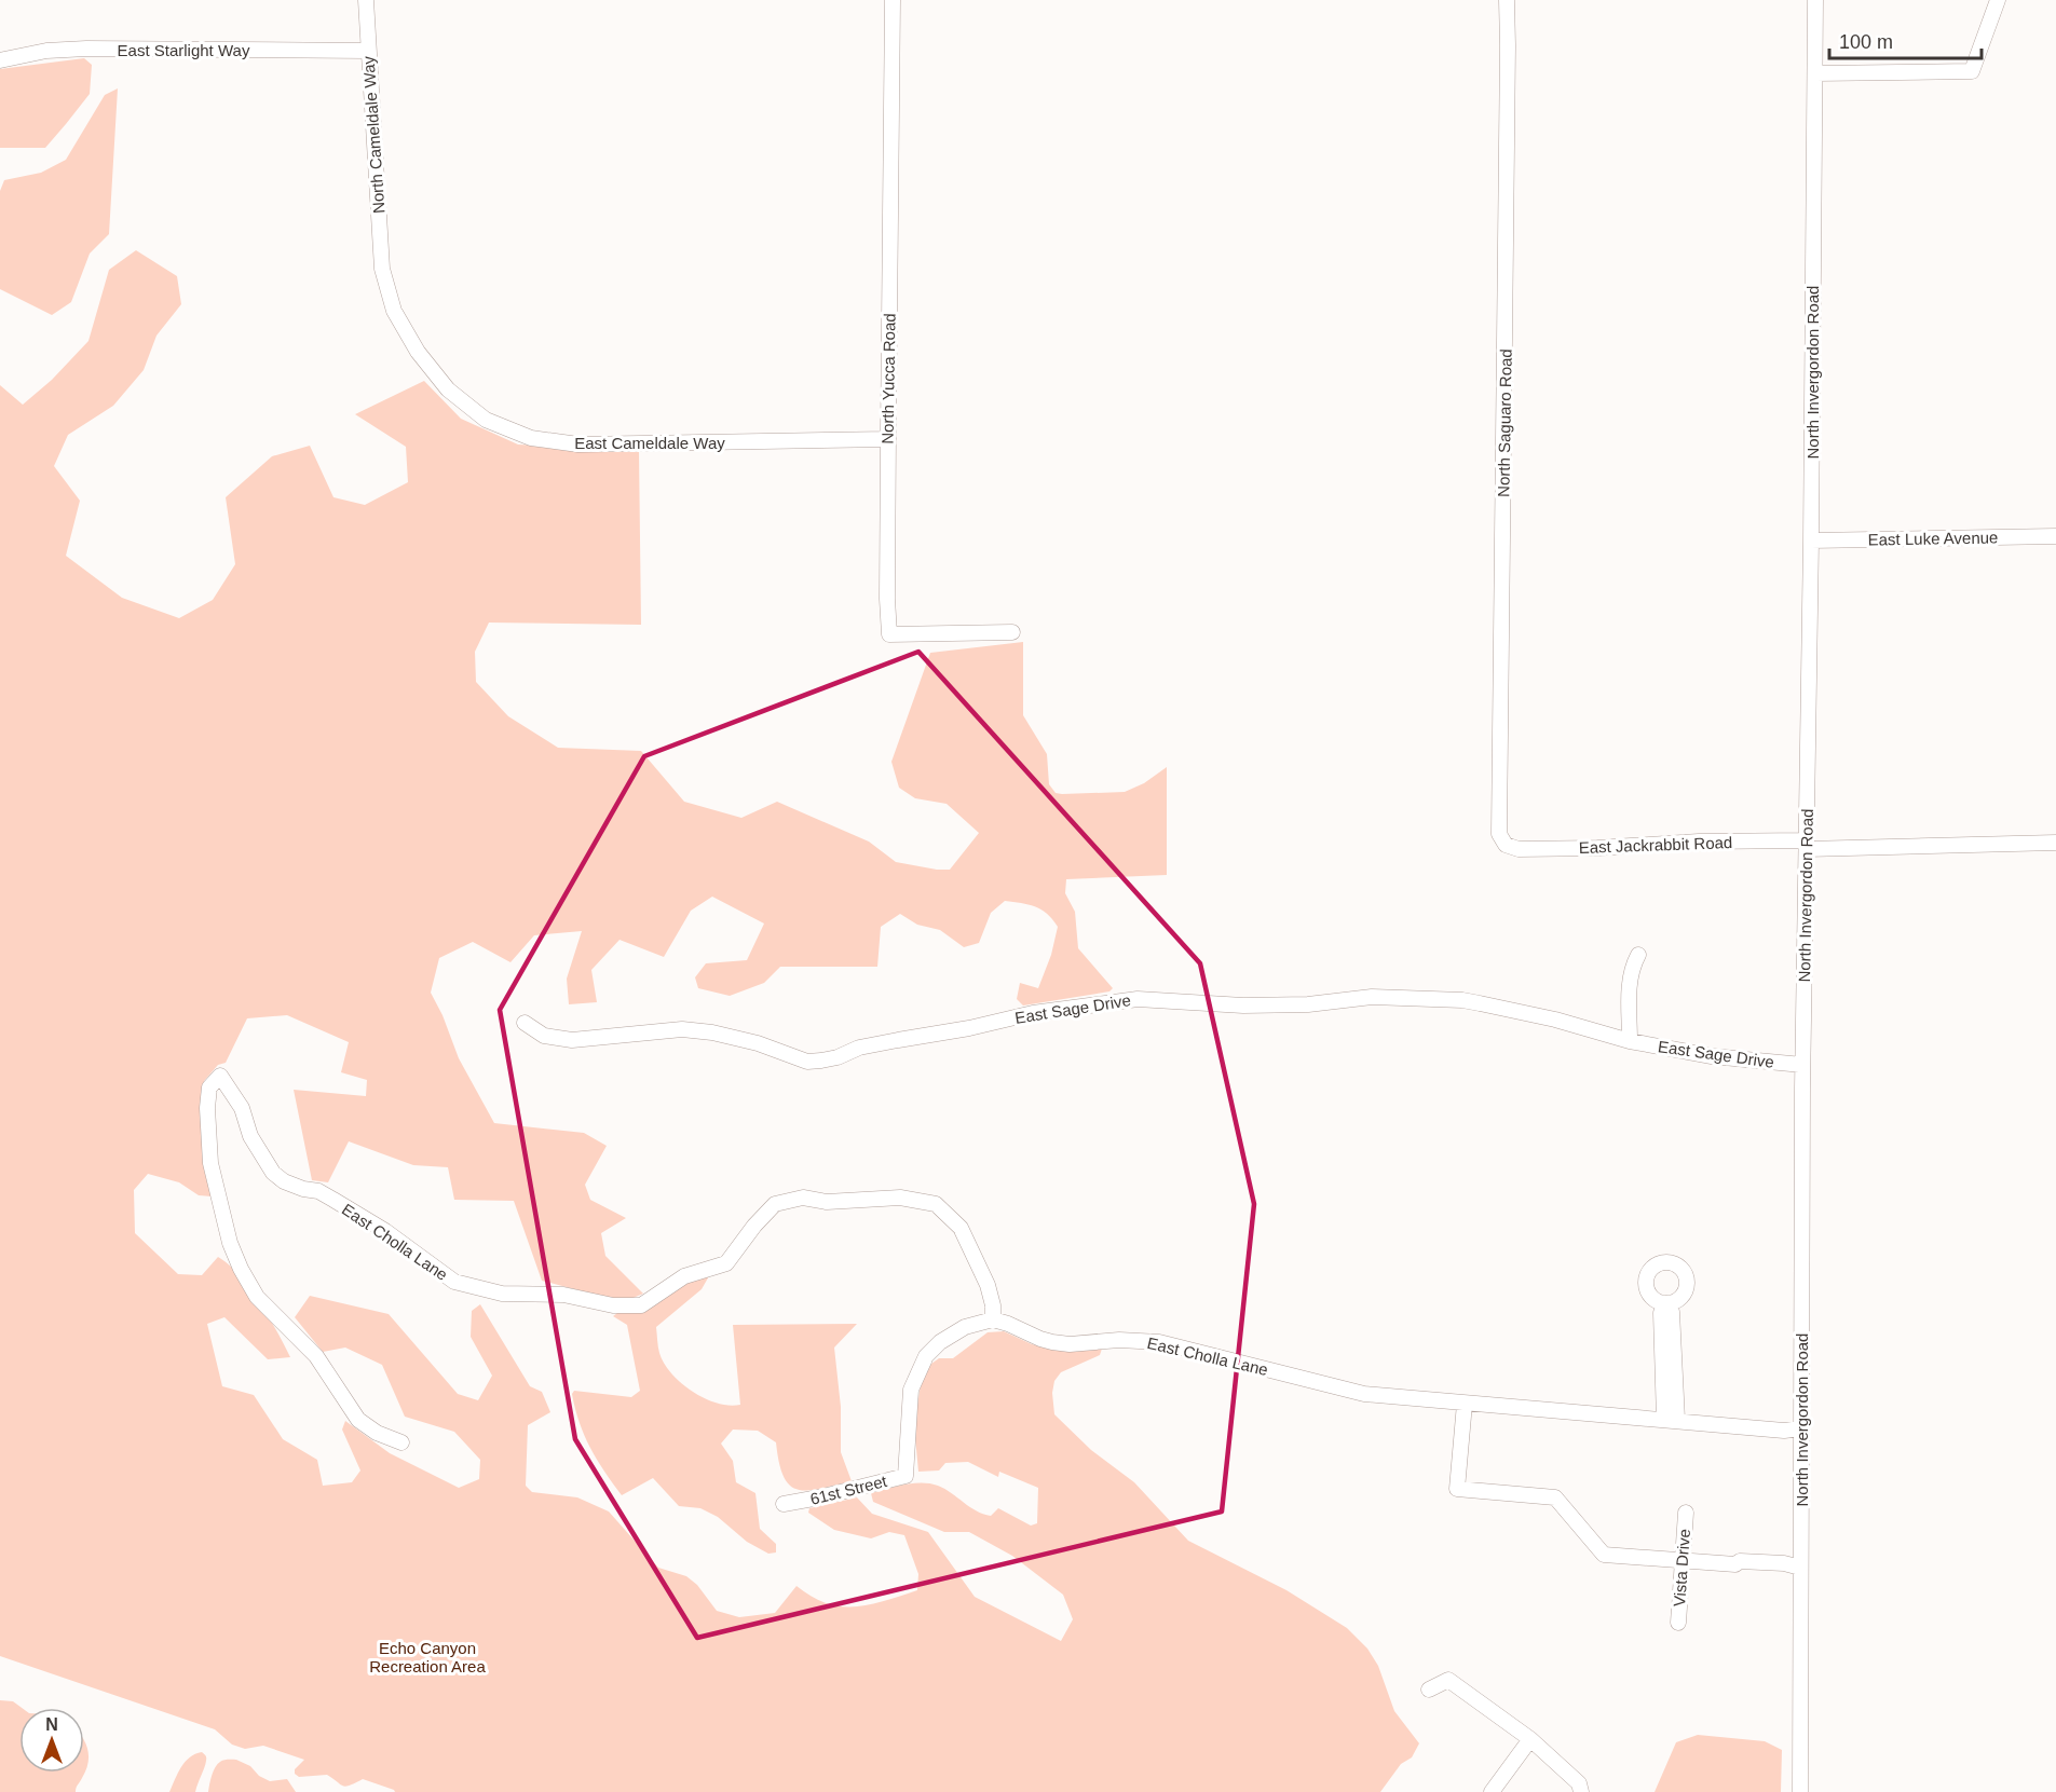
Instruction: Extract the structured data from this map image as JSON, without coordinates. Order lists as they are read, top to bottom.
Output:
{
  "streets": {
    "street": [
      "East Starlight Way",
      "North Cameldale Way",
      "North Invergordon Road",
      "North Yucca Road",
      "North Saguaro Road",
      "East Cameldale Way",
      "East Luke Avenue",
      "East Jackrabbit Road",
      "East Sage Drive",
      "East Cholla Lane",
      "61st Street",
      "Vista Drive"
    ]
  },
  "crossings": [
    ["East Starlight Way", "North Cameldale Way"],
    ["North Cameldale Way", "East Cameldale Way"],
    ["North Invergordon Road", "East Luke Avenue"],
    ["North Invergordon Road", "East Jackrabbit Road"],
    ["North Invergordon Road", "East Sage Drive"],
    ["North Invergordon Road", "East Cholla Lane"],
    ["North Yucca Road", "East Cameldale Way"],
    ["North Saguaro Road", "East Jackrabbit Road"],
    ["East Cholla Lane", "61st Street"]
  ],
  "parks": ["Echo Canyon Recreation Area"],
  "scale_bar": "100 m",
  "north": "top"
}
